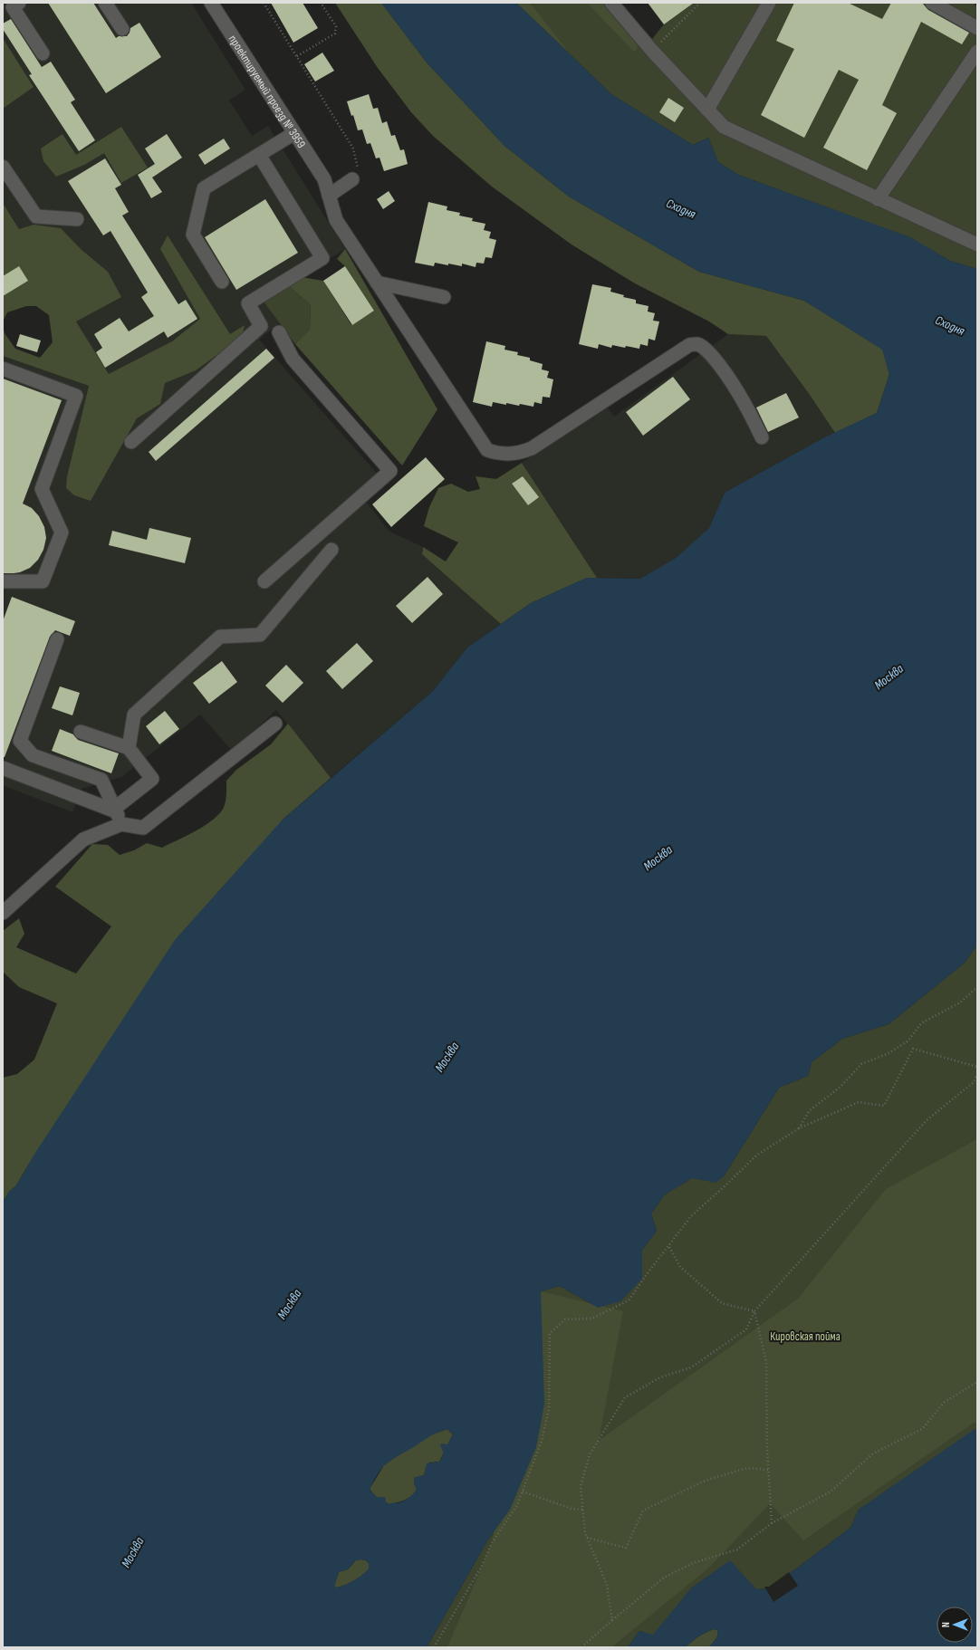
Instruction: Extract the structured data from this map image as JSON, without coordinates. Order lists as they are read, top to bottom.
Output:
{
  "streets": {
    "street": ["проектируемый проезд № 3959"]
  },
  "water": ["Сходня", "Москва"],
  "parks": ["Кировская пойма"],
  "north": "left"
}
